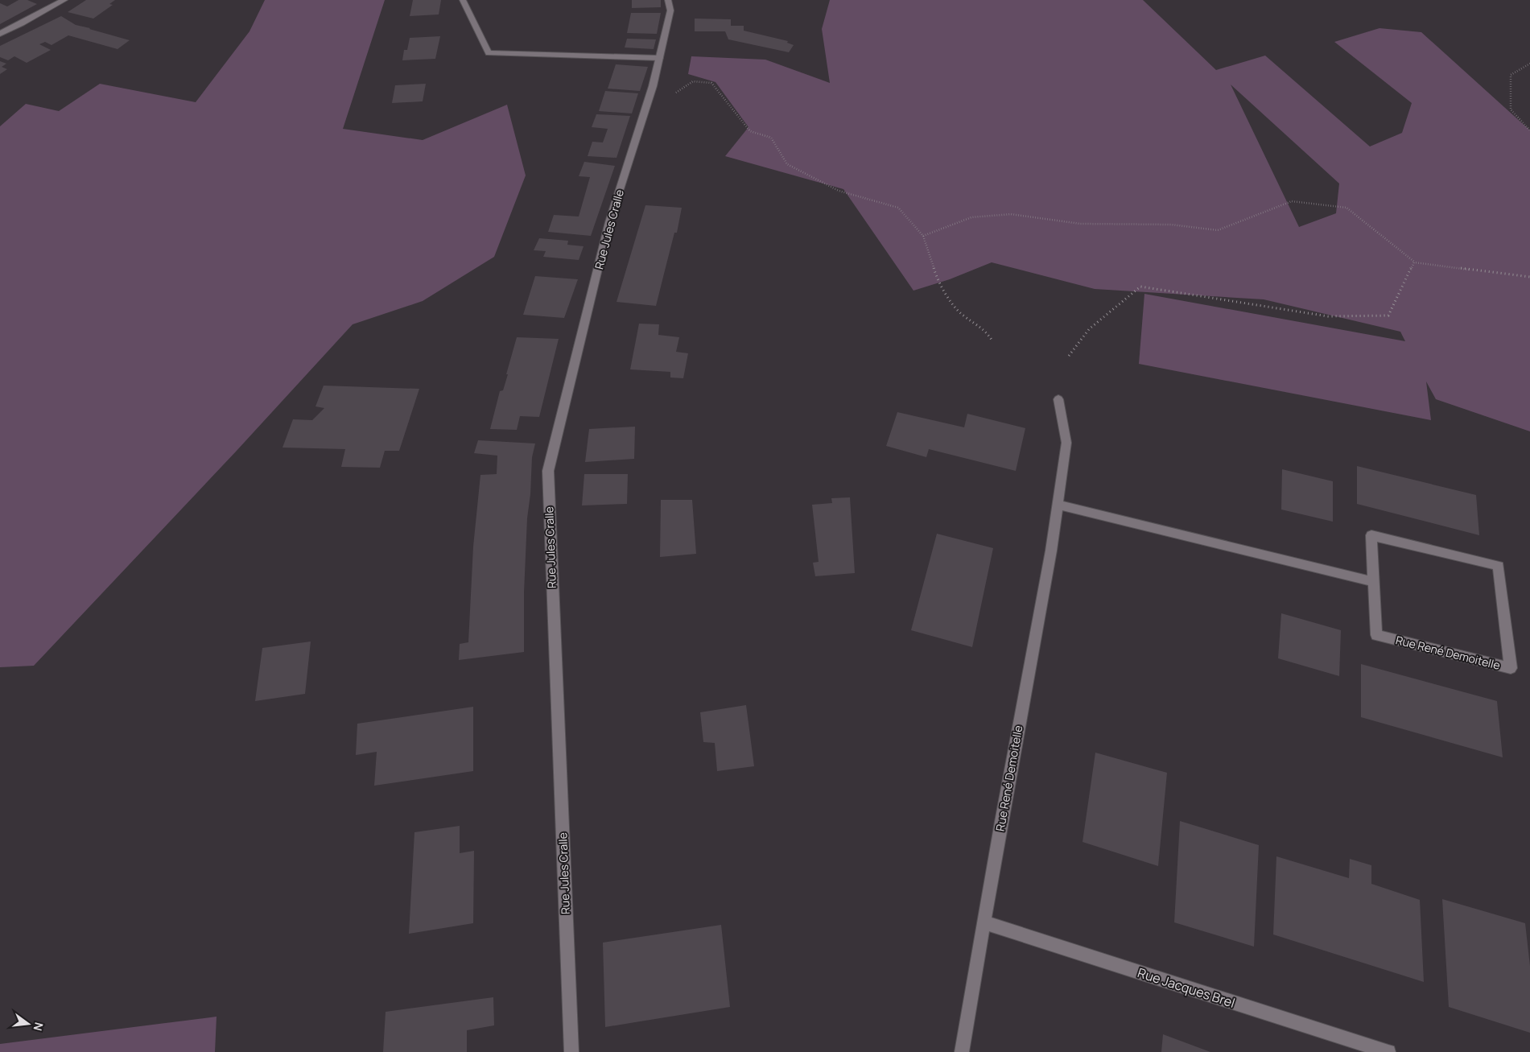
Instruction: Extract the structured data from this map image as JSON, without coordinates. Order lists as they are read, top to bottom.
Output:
{
  "streets": {
    "street": ["Rue Jules Cralle", "Rue René Demoitelle", "Rue Jacques Brel"]
  },
  "crossings": [
    ["Rue René Demoitelle", "Rue Jacques Brel"]
  ],
  "north": "right"
}
